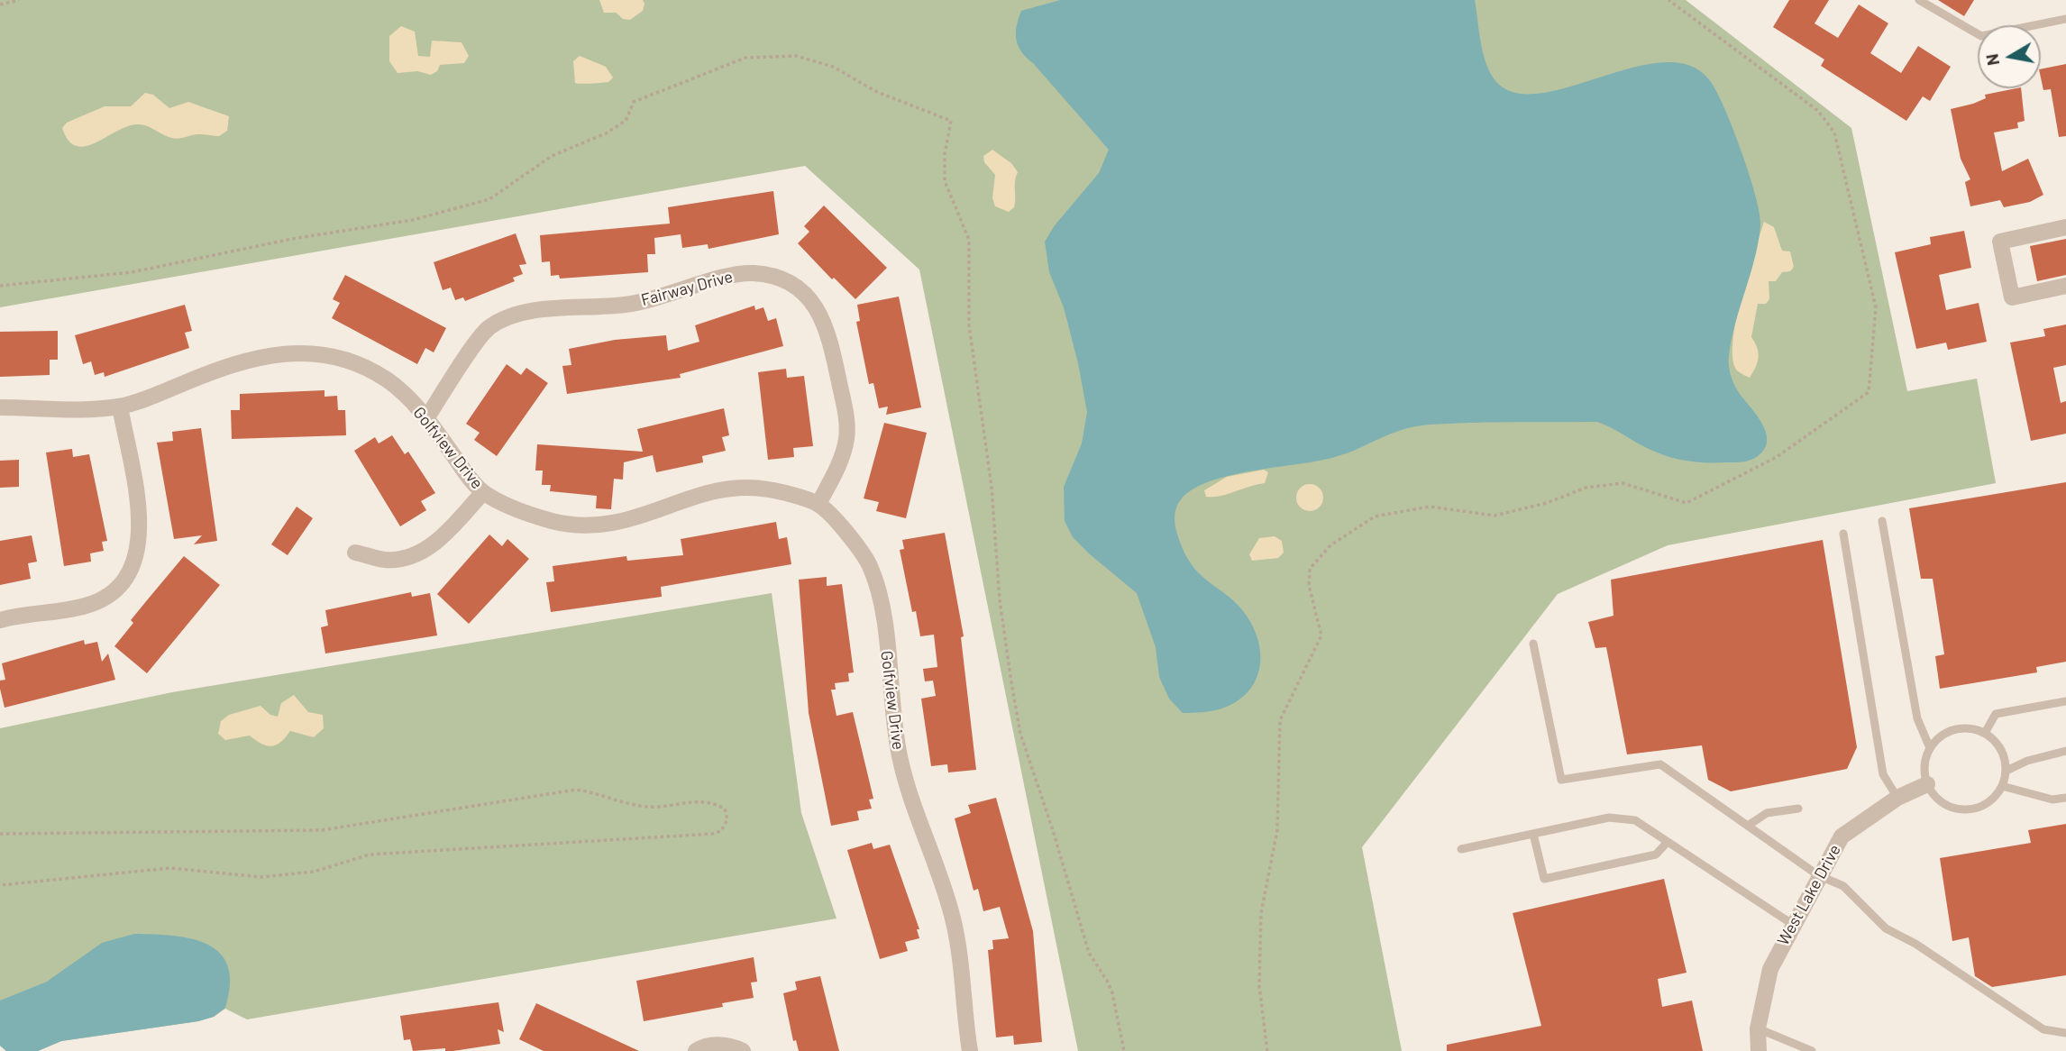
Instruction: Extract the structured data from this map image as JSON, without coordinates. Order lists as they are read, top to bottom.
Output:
{
  "streets": {
    "street": ["Fairway Drive", "Golfview Drive", "West Lake Drive"]
  },
  "crossings": [
    ["Fairway Drive", "Golfview Drive"]
  ],
  "north": "left"
}
